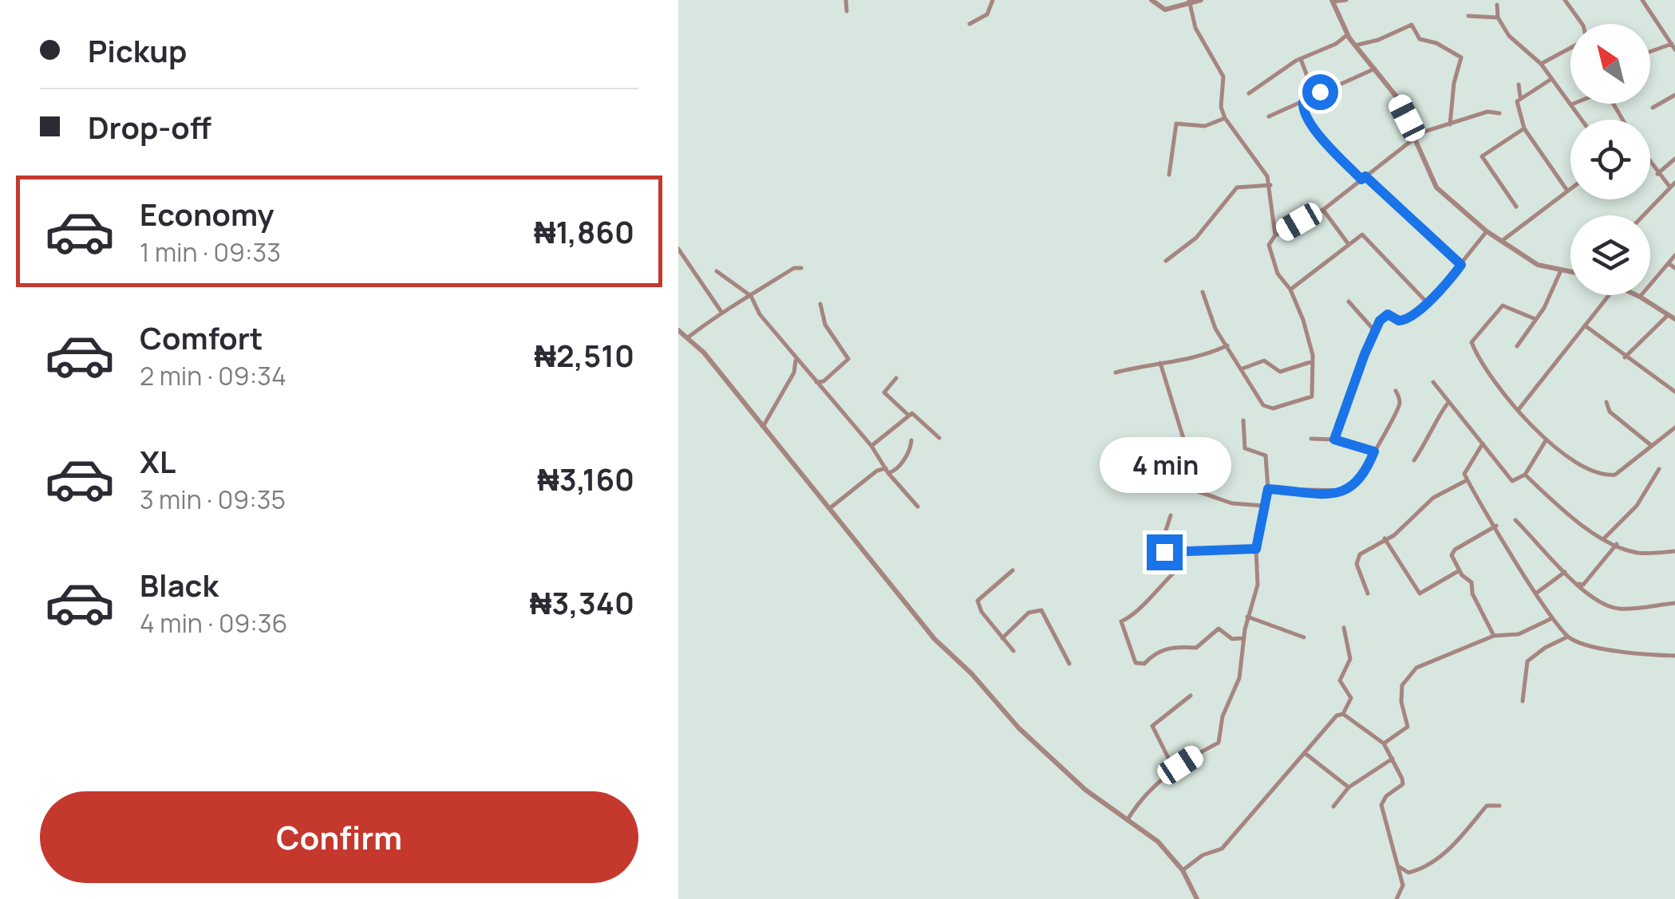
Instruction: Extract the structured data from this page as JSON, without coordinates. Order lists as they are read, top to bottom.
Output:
{
  "north": "top left",
  "page": {
    "banner": ["Pickup", "Drop-off"],
    "list": [
      {
        "name": "Economy",
        "note": "1 min · 09:33",
        "value": "₦1,860"
      },
      {
        "name": "Comfort",
        "note": "2 min · 09:34",
        "value": "₦2,510"
      },
      {
        "name": "XL",
        "note": "3 min · 09:35",
        "value": "₦3,160"
      },
      {
        "name": "Black",
        "note": "4 min · 09:36",
        "value": "₦3,340"
      }
    ],
    "bubble": "4 min",
    "buttons": "Confirm"
  }
}
